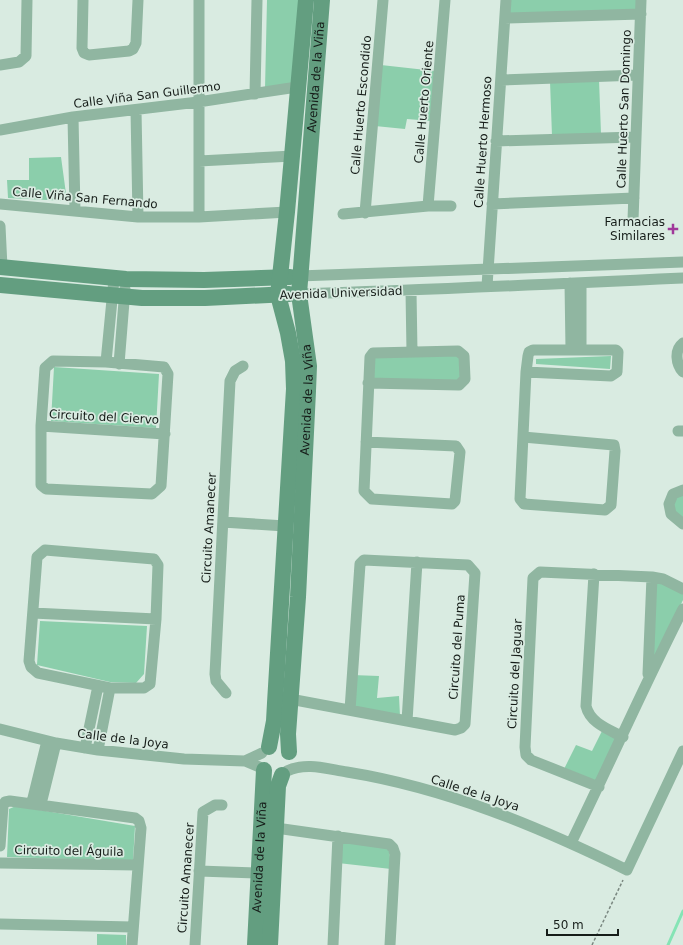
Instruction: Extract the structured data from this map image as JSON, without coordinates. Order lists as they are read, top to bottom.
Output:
{
  "streets": {
    "street": [
      "Avenida de la Viña",
      "Calle Viña San Guillermo",
      "Calle Huerto Oriente",
      "Calle Huerto Escondido",
      "Calle Huerto San Domingo",
      "Calle Huerto Hermoso",
      "Calle Viña San Fernando",
      "Avenida Universidad",
      "Circuito del Ciervo",
      "Circuito Amanecer",
      "Circuito del Puma",
      "Circuito del Jaguar",
      "Calle de la Joya",
      "Circuito del Águila"
    ]
  },
  "crossings": [
    ["Avenida de la Viña", "Calle Viña San Guillermo"],
    ["Avenida de la Viña", "Calle Viña San Fernando"],
    ["Avenida de la Viña", "Avenida Universidad"],
    ["Avenida de la Viña", "Circuito del Puma"],
    ["Avenida de la Viña", "Calle de la Joya"],
    ["Calle Huerto Hermoso", "Avenida Universidad"]
  ],
  "places": {
    "health": ["Farmacias Similares"]
  },
  "scale_bar": "50 m"
}
